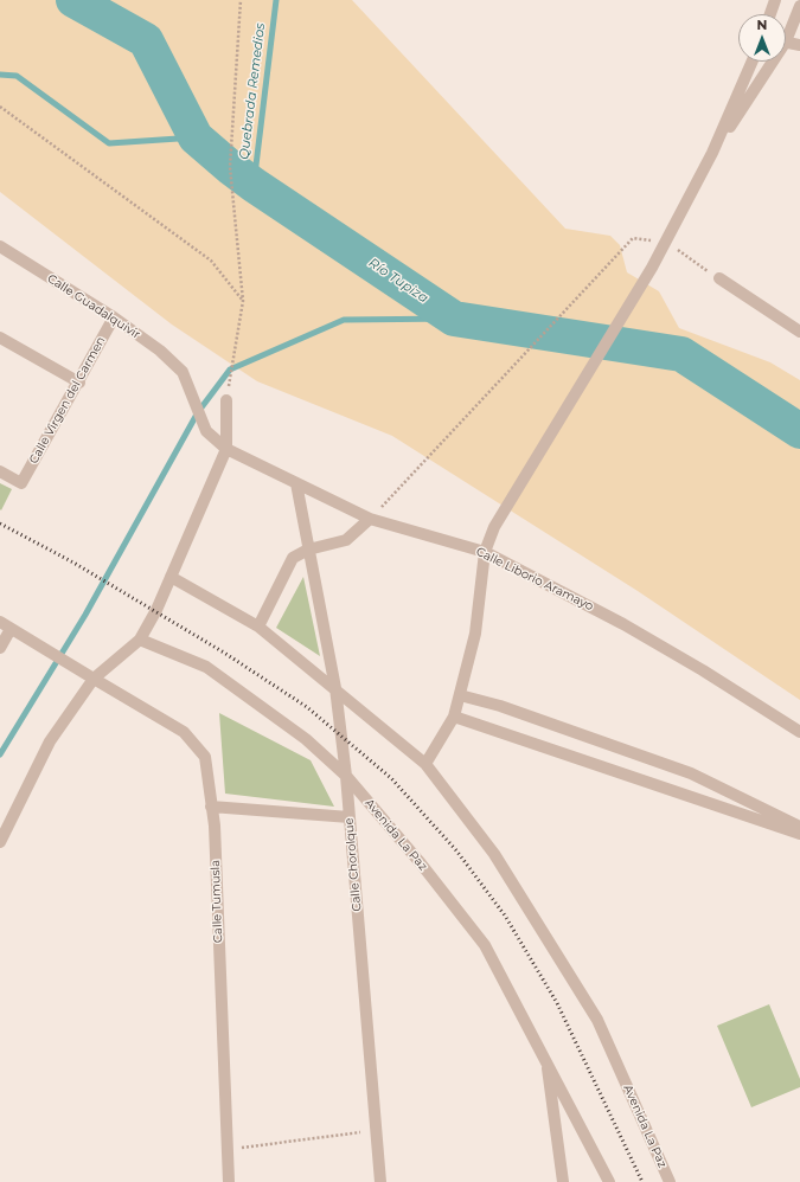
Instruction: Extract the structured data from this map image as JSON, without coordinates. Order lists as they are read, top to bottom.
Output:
{
  "streets": {
    "street": [
      "Calle Guadalquivir",
      "Calle Virgen del Carmen",
      "Calle Liborio Aramayo",
      "Avenida La Paz",
      "Calle Chorolque",
      "Calle Tumusla"
    ]
  },
  "crossings": [
    ["Calle Guadalquivir", "Calle Virgen del Carmen"],
    ["Calle Guadalquivir", "Calle Liborio Aramayo"],
    ["Calle Liborio Aramayo", "Calle Chorolque"],
    ["Avenida La Paz", "Calle Chorolque"]
  ],
  "water": ["Quebrada Remedios", "Río Tupiza"],
  "north": "top"
}
